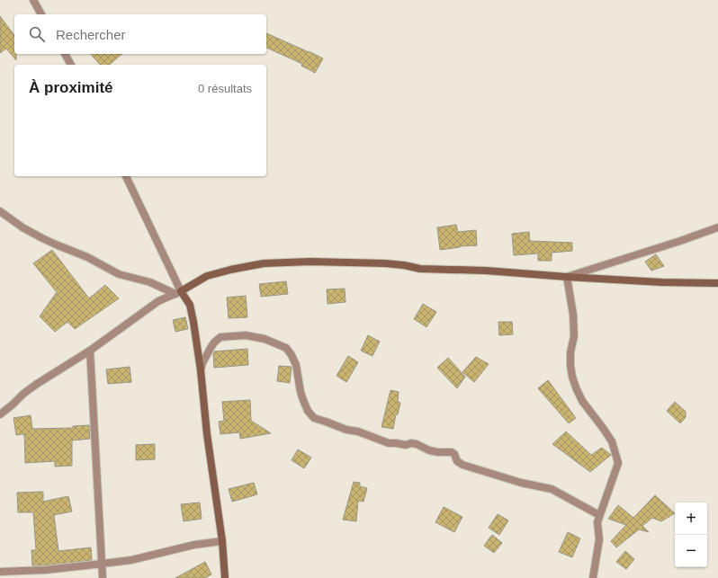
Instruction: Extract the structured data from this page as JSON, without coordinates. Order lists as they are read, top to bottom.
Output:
{
  "page": {
    "search": "Rechercher",
    "heading": ["À proximité", "0 résultats"],
    "map_buttons": ["+", "−"]
  }
}
